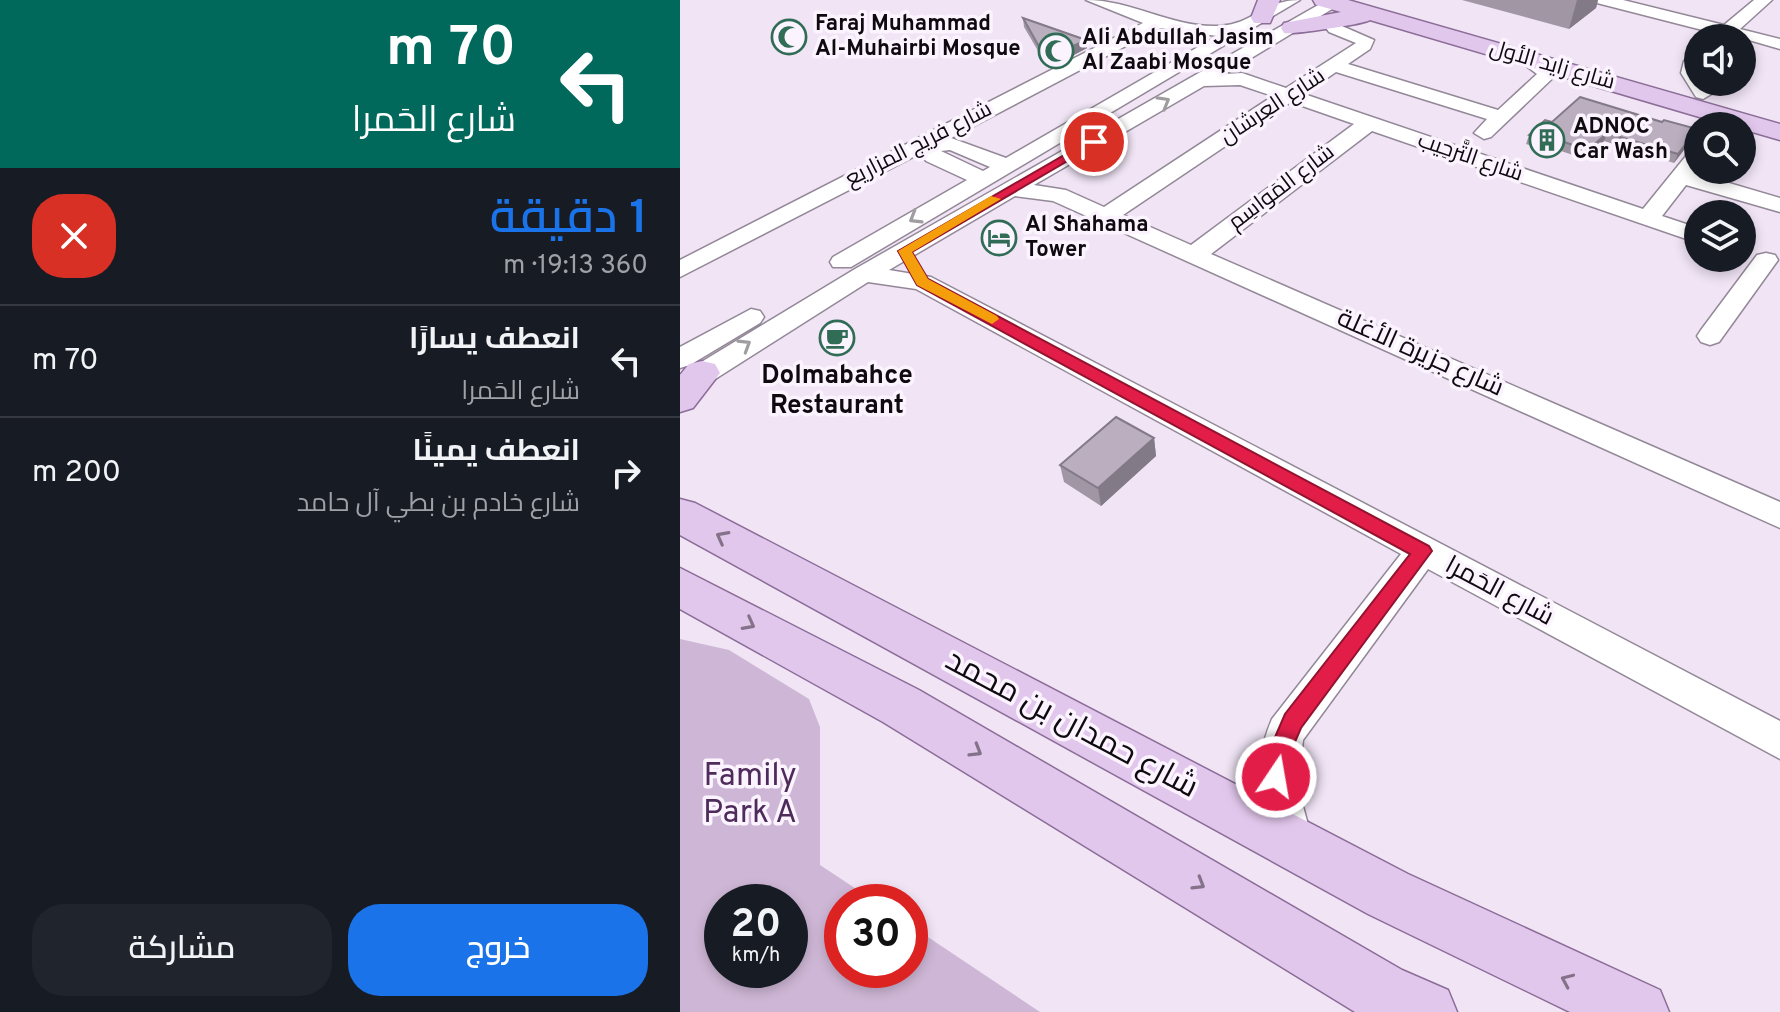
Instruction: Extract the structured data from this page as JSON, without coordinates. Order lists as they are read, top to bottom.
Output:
{
  "streets": {
    "main road": ["شارع زايد الأول", "شارع حمدان بن محمد"],
    "street": [
      "شارع العِرشان",
      "شارع فريج المزاريع",
      "شارع التَّرحِيب",
      "شارع المَواسِم",
      "شارع جزيرة الأغلة",
      "شارع الحَمرا"
    ]
  },
  "crossings": [
    ["شارع العِرشان", "شارع التَّرحِيب"],
    ["شارع العِرشان", "شارع جزيرة الأغلة"],
    ["شارع التَّرحِيب", "شارع المَواسِم"],
    ["شارع المَواسِم", "شارع جزيرة الأغلة"]
  ],
  "parks": ["Family Park A"],
  "places": {
    "mosque": ["Faraj Muhammad Al-Muhairbi Mosque", "Ali Abdullah Jasim Al Zaabi Mosque"],
    "building": ["ADNOC Car Wash"],
    "hotel": ["Al Shahama Tower"],
    "cafe": ["Dolmabahce Restaurant"]
  },
  "page": {
    "turn": ["70 m", "شارع الحَمرا"],
    "heading": ["1 دقيقة", "360 m · 19:13"],
    "list": [
      {
        "name": "انعطف يسارًا",
        "note": "شارع الحَمرا",
        "value": "70 m"
      },
      {
        "name": "انعطف يمينًا",
        "note": "شارع خادم بن بطي آل حامد",
        "value": "200 m"
      }
    ],
    "speed": "20 km/h",
    "limit": "30",
    "buttons": ["خروج", "مشاركة"]
  }
}
